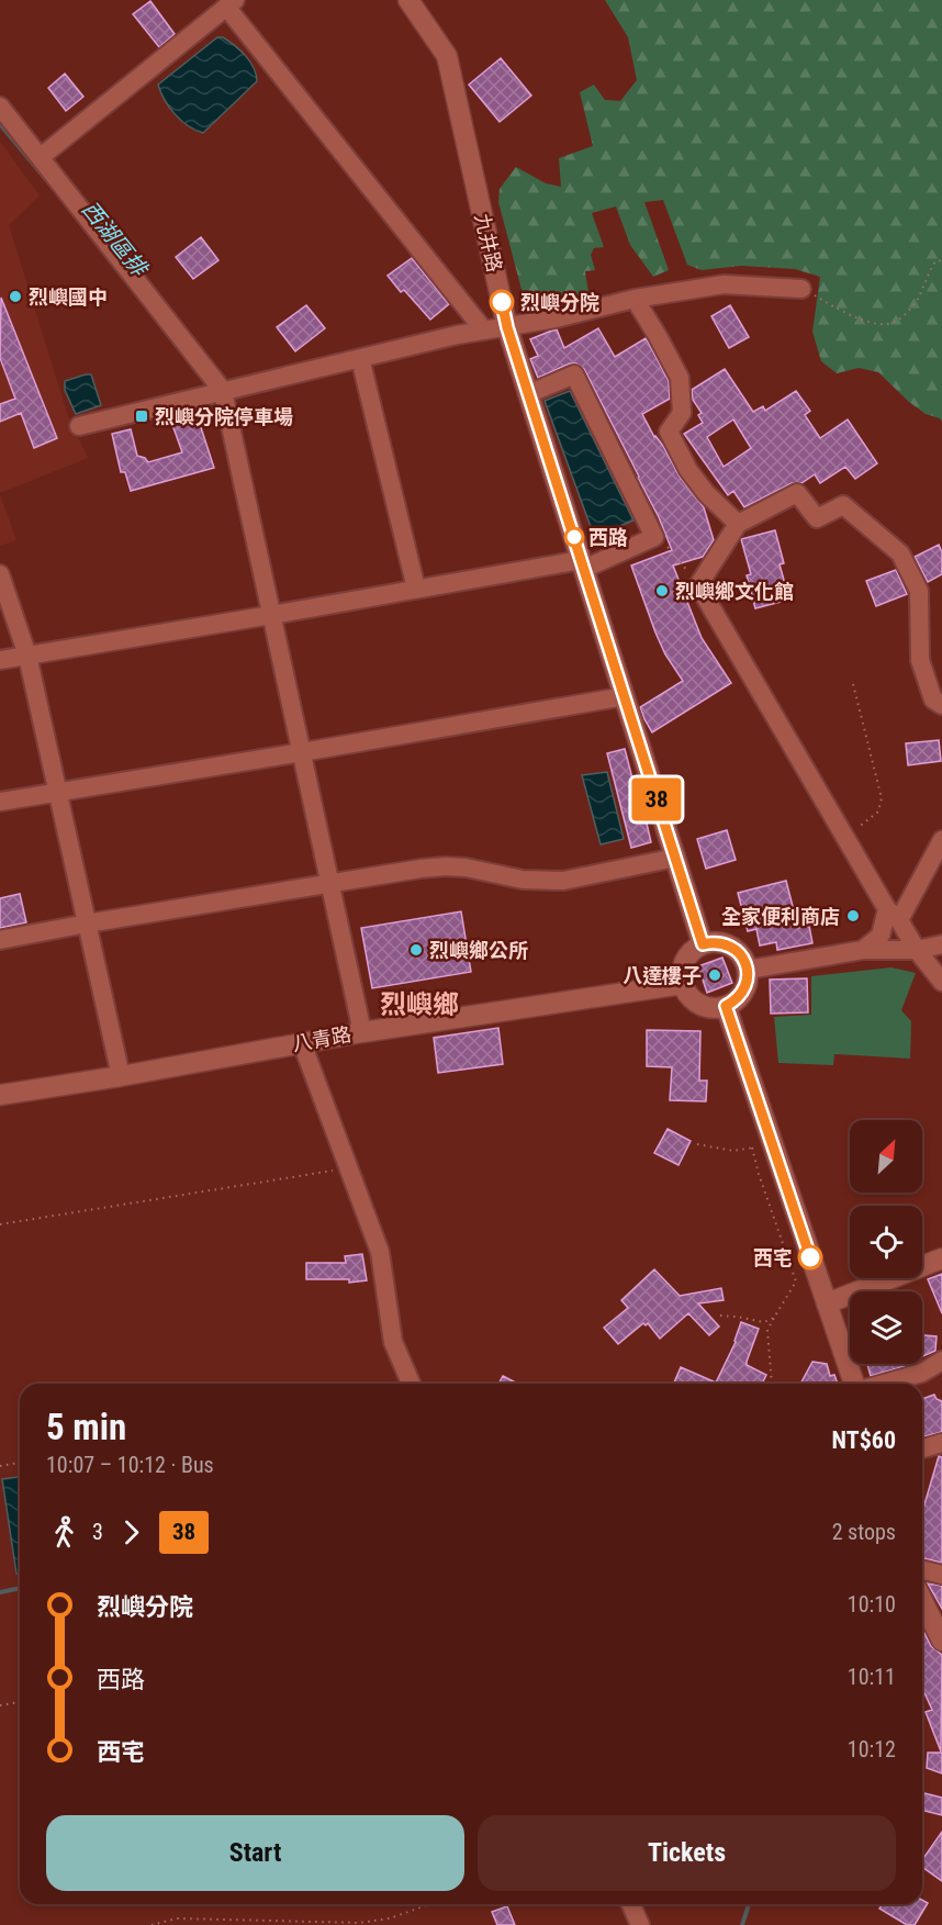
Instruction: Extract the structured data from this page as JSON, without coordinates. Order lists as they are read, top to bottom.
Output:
{
  "streets": {
    "main road": ["九井路", "八青路"]
  },
  "crossings": [
    ["九井路", "八青路"]
  ],
  "districts": ["烈嶼鄉"],
  "water": ["西湖區排"],
  "places": {
    "other": [
      "烈嶼國中",
      "烈嶼分院",
      "西路",
      "烈嶼鄉文化館",
      "全家便利商店",
      "烈嶼鄉公所",
      "八達樓子",
      "西宅"
    ],
    "transit": ["烈嶼分院停車場"]
  },
  "lines": ["bus line 38"],
  "north": "top right",
  "page": {
    "on_map": "38",
    "heading": ["5 min", "10:07 – 10:12 · Bus", "NT$60"],
    "legs": ["3", "38", "2 stops"],
    "list": [
      {
        "name": "烈嶼分院",
        "value": "10:10"
      },
      {
        "name": "西路",
        "value": "10:11"
      },
      {
        "name": "西宅",
        "value": "10:12"
      }
    ],
    "buttons": ["Start", "Tickets"]
  }
}
